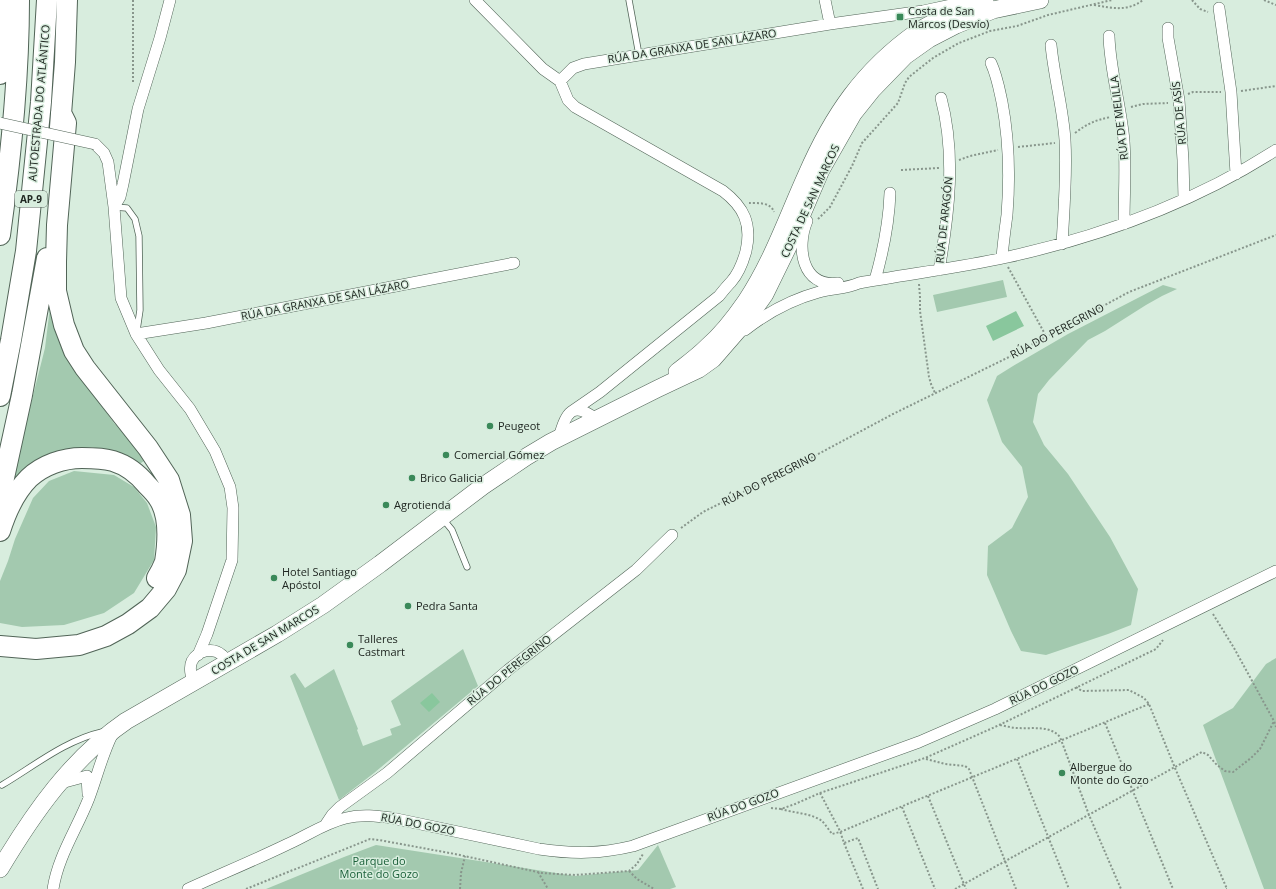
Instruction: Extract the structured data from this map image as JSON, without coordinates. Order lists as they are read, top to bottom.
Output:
{
  "streets": {
    "highway": ["AUTOESTRADA DO ATLÁNTICO", "AP-9"],
    "main road": ["COSTA DE SAN MARCOS"],
    "street": [
      "RÚA DA GRANXA DE SAN LÁZARO",
      "RÚA DE ASÍS",
      "RÚA DE MELILLA",
      "RÚA DE ARAGÓN",
      "RÚA DO PEREGRINO",
      "RÚA DO GOZO"
    ]
  },
  "crossings": [
    ["RÚA DA GRANXA DE SAN LÁZARO", "COSTA DE SAN MARCOS"],
    ["RÚA DO PEREGRINO", "RÚA DO GOZO"]
  ],
  "parks": ["Parque do Monte do Gozo"],
  "places": {
    "transit": ["Costa de San Marcos (Desvío)"],
    "other": [
      "Peugeot",
      "Comercial Gómez",
      "Brico Galicia",
      "Agrotienda",
      "Hotel Santiago Apóstol",
      "Pedra Santa",
      "Talleres Castmart",
      "Albergue do Monte do Gozo"
    ]
  }
}
